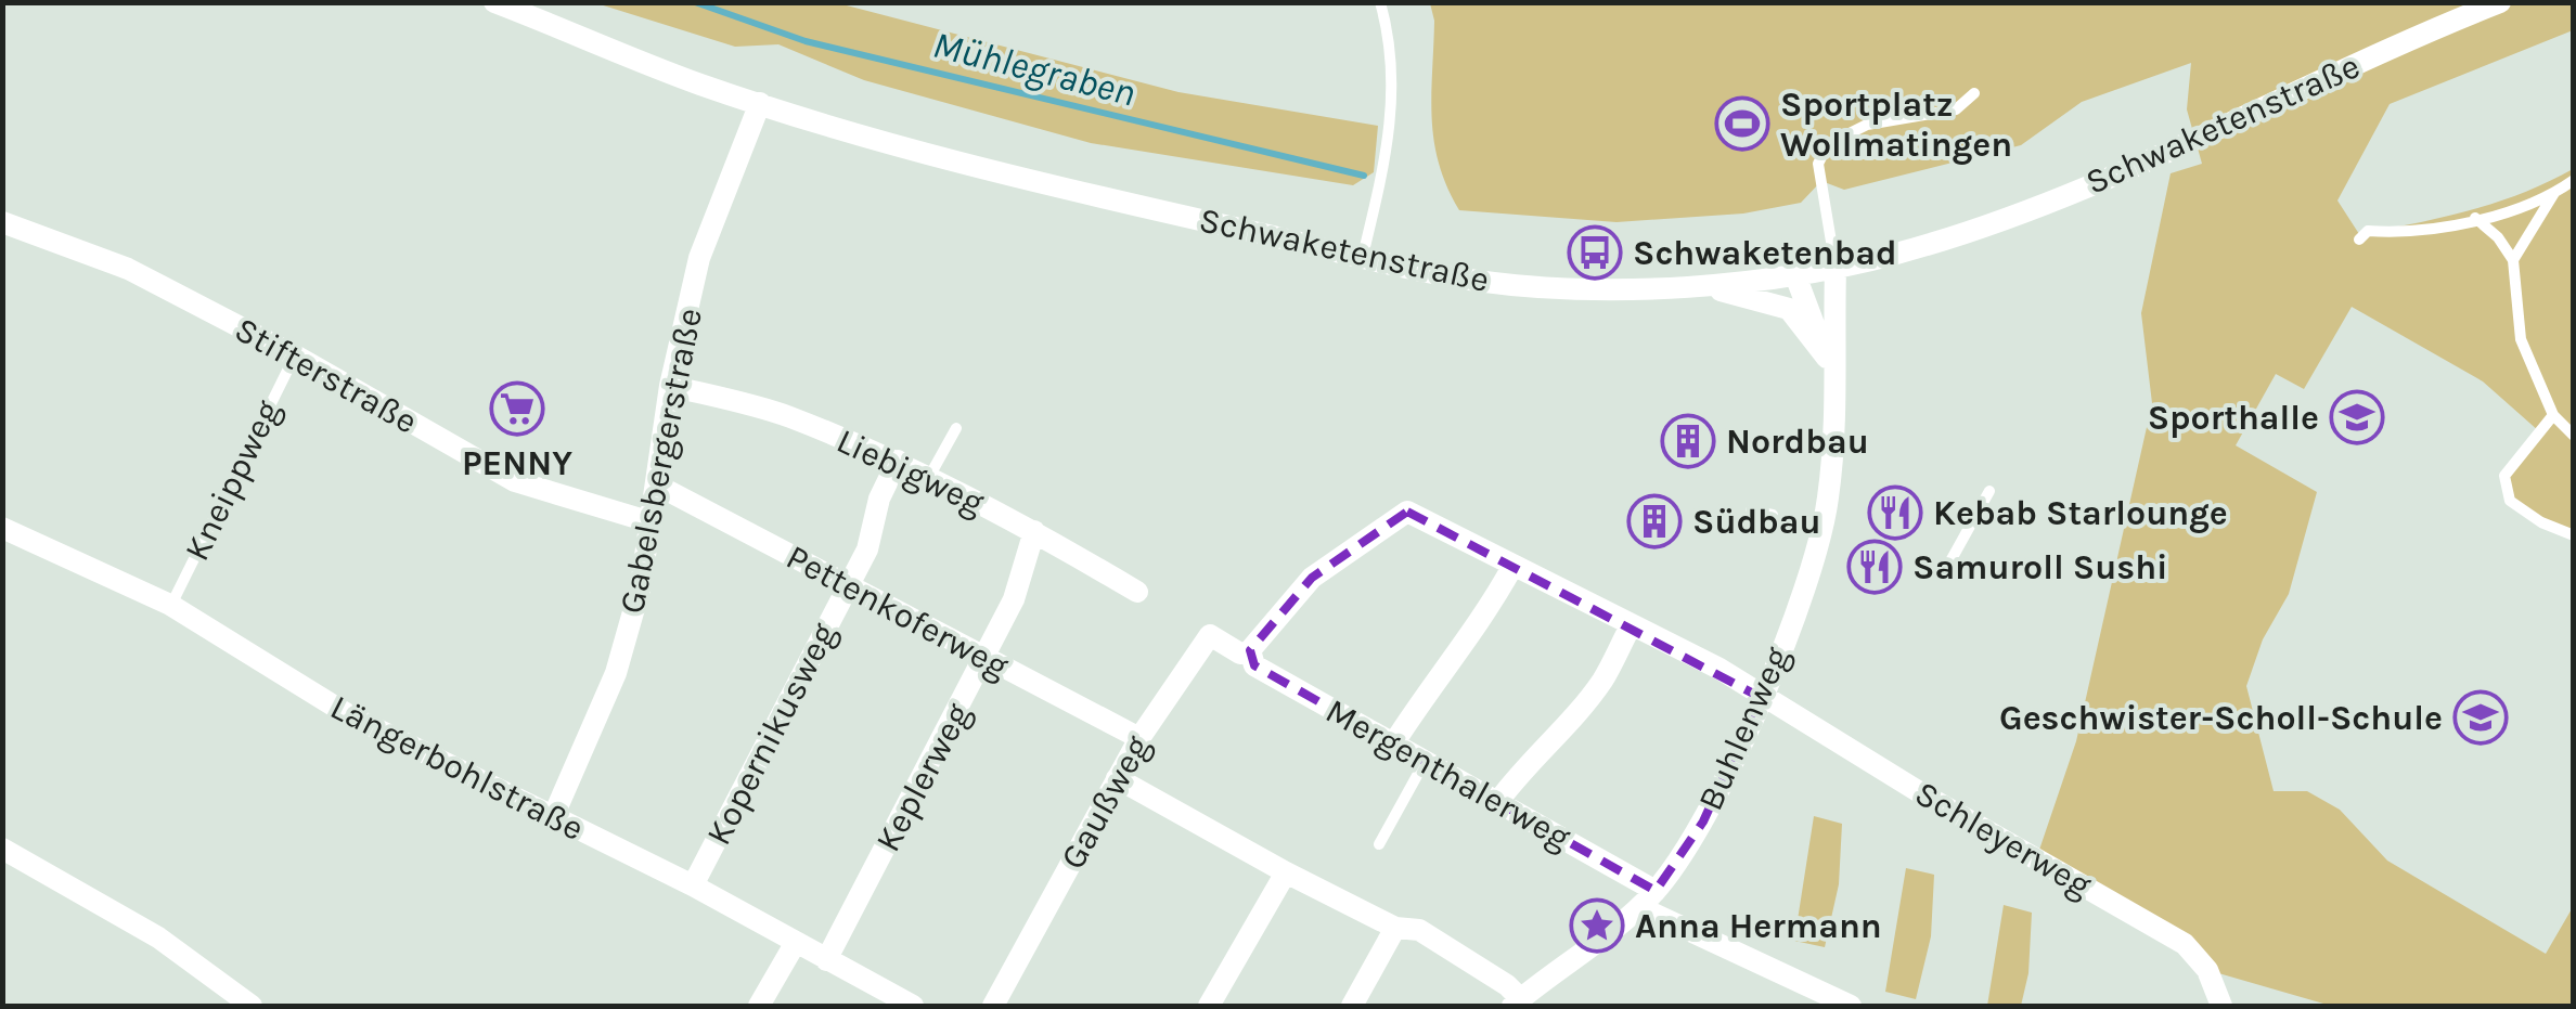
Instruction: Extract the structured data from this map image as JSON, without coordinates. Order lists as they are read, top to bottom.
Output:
{
  "streets": {
    "street": [
      "Schwaketenstraße",
      "Stifterstraße",
      "Gabelsbergerstraße",
      "Liebigweg",
      "Pettenkoferweg",
      "Buhlenweg",
      "Kopernikusweg",
      "Längerbohlstraße",
      "Mergenthalerweg",
      "Keplerweg",
      "Gaußweg",
      "Schleyerweg"
    ],
    "lane": ["Kneippweg"]
  },
  "crossings": [
    ["Schwaketenstraße", "Gabelsbergerstraße"],
    ["Schwaketenstraße", "Buhlenweg"],
    ["Stifterstraße", "Gabelsbergerstraße"],
    ["Stifterstraße", "Kneippweg"],
    ["Gabelsbergerstraße", "Liebigweg"],
    ["Gabelsbergerstraße", "Pettenkoferweg"],
    ["Gabelsbergerstraße", "Längerbohlstraße"],
    ["Liebigweg", "Kopernikusweg"],
    ["Liebigweg", "Keplerweg"],
    ["Kneippweg", "Längerbohlstraße"],
    ["Pettenkoferweg", "Kopernikusweg"],
    ["Pettenkoferweg", "Keplerweg"],
    ["Pettenkoferweg", "Gaußweg"],
    ["Buhlenweg", "Mergenthalerweg"],
    ["Buhlenweg", "Schleyerweg"],
    ["Kopernikusweg", "Längerbohlstraße"],
    ["Längerbohlstraße", "Keplerweg"],
    ["Mergenthalerweg", "Gaußweg"],
    ["Mergenthalerweg", "Schleyerweg"],
    ["Gaußweg", "Schleyerweg"]
  ],
  "water": ["Mühlegraben"],
  "places": {
    "sports": ["Sportplatz Wollmatingen"],
    "bus stop": ["Schwaketenbad"],
    "supermarket": ["PENNY"],
    "school or university": ["Sporthalle", "Geschwister-Scholl-Schule"],
    "building": ["Nordbau", "Südbau"],
    "restaurant": ["Kebab Starlounge", "Samuroll Sushi"],
    "place": ["Anna Hermann"]
  }
}
